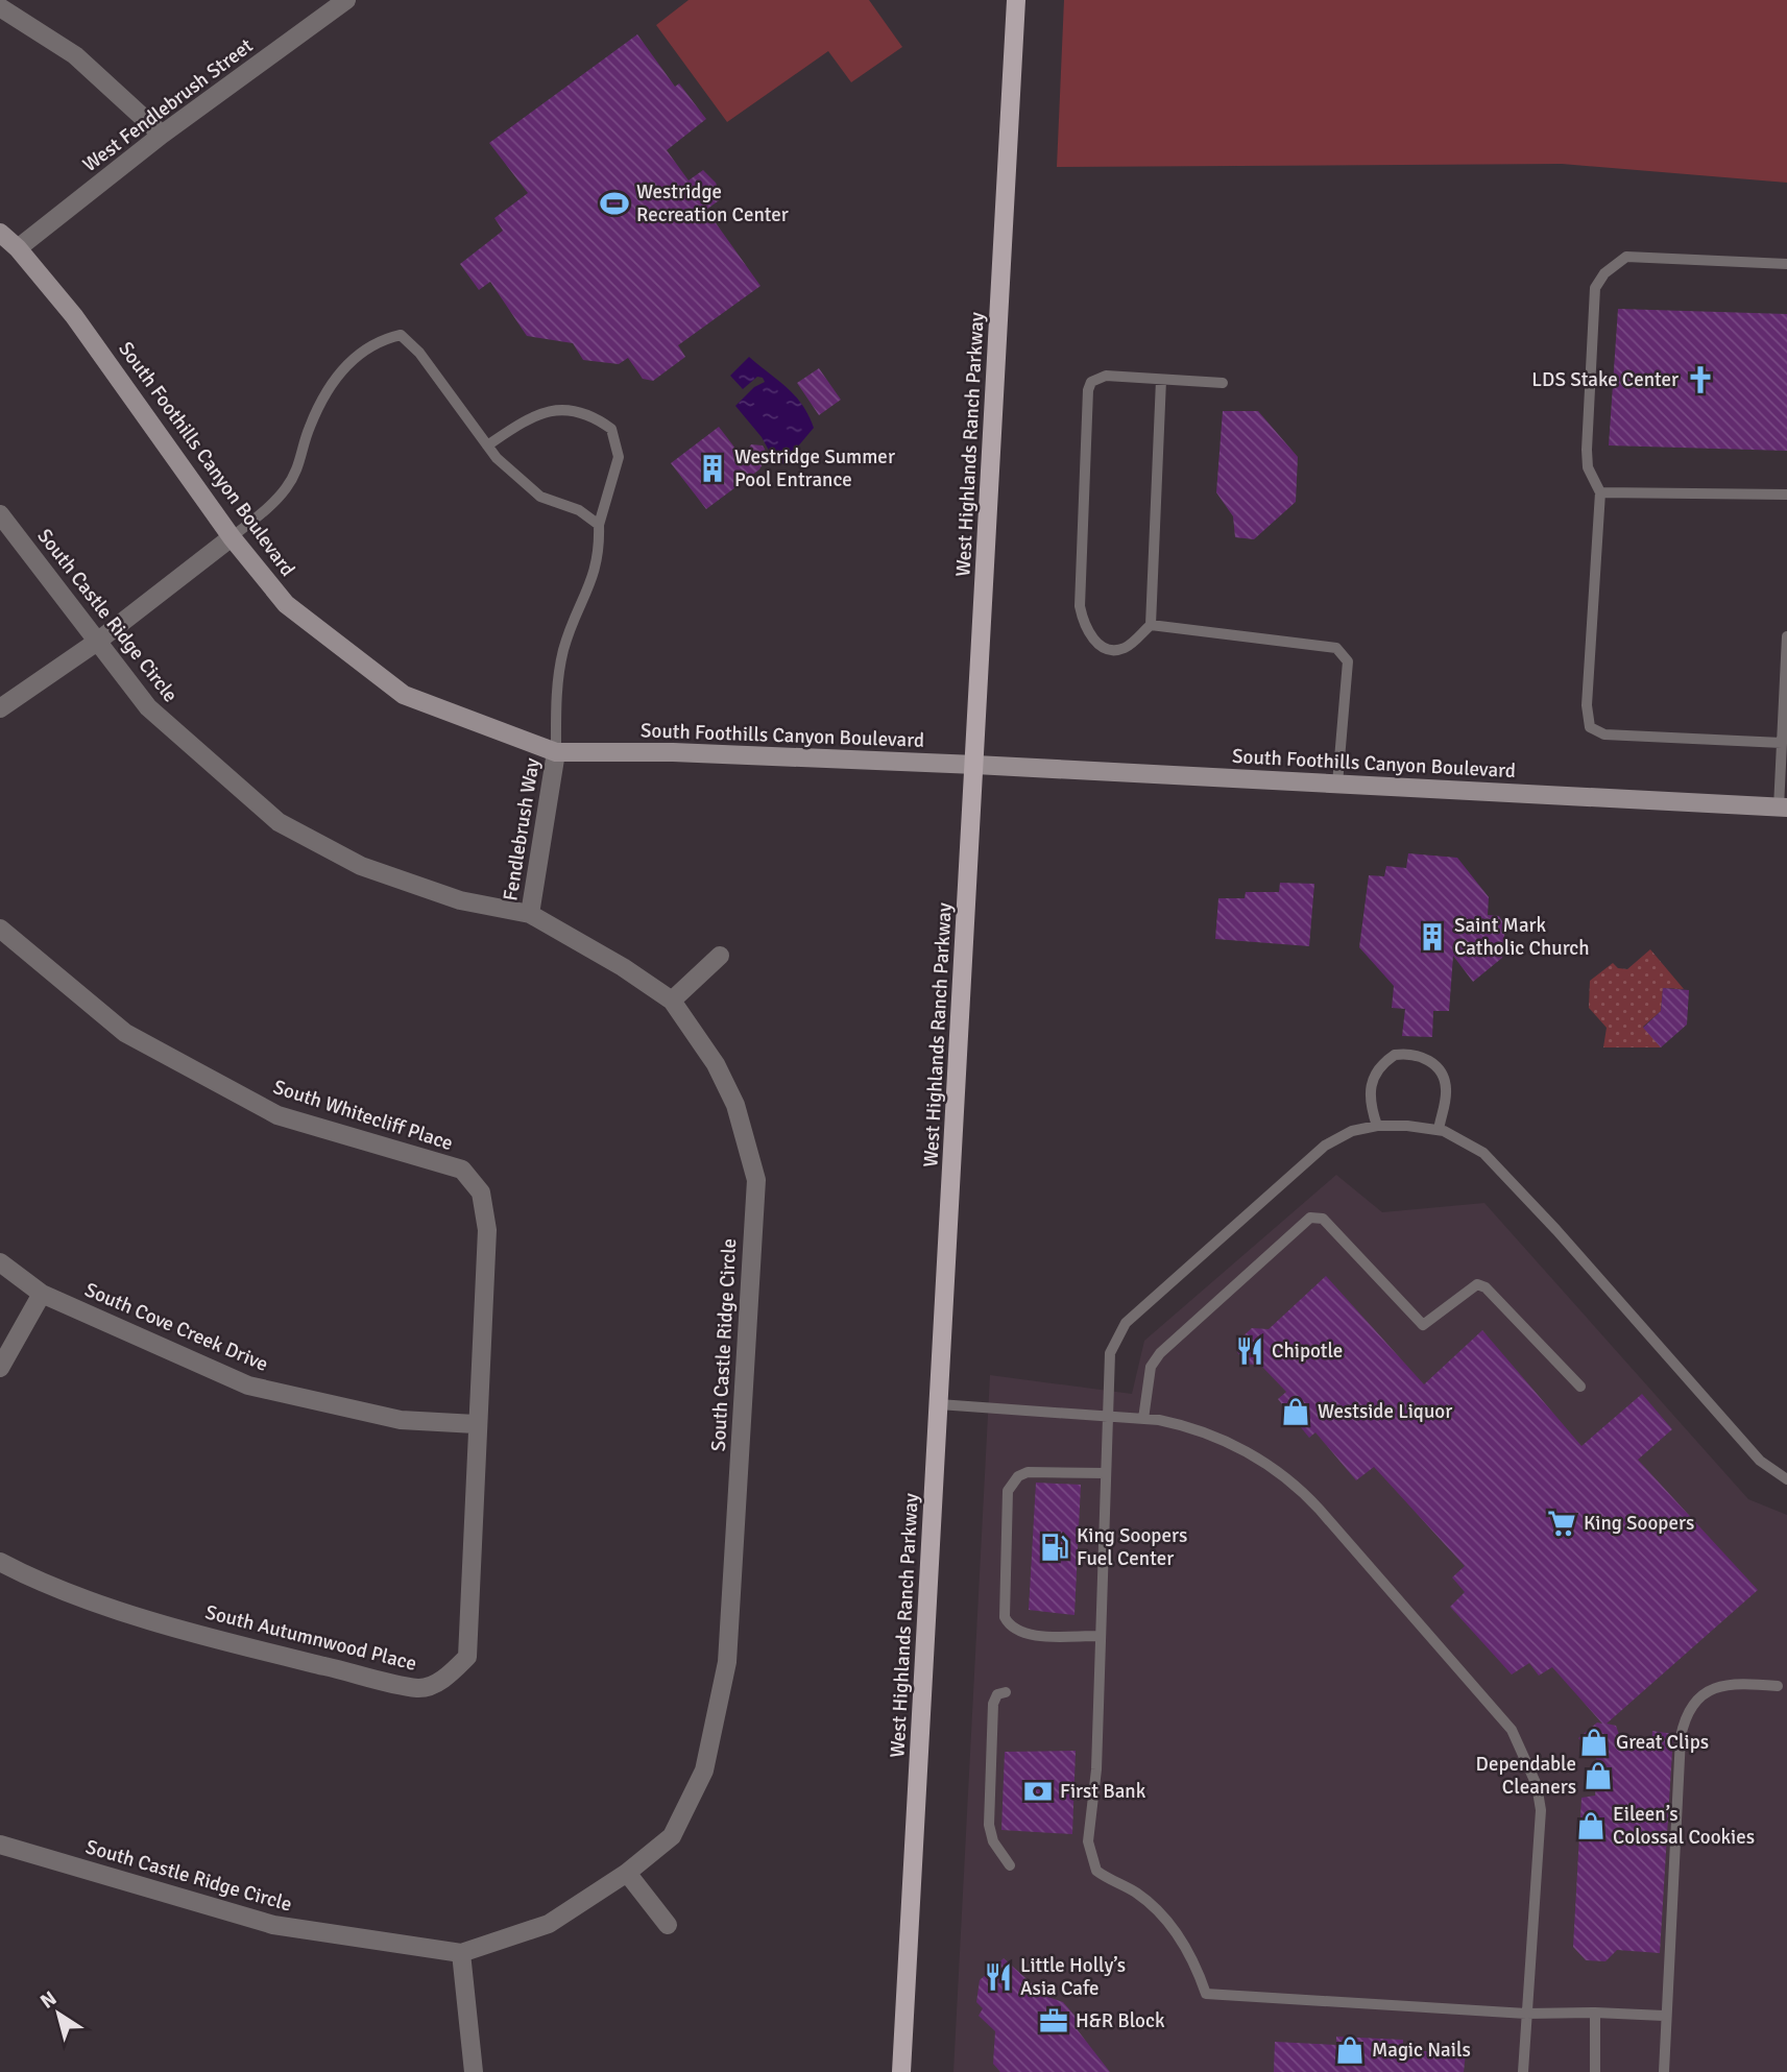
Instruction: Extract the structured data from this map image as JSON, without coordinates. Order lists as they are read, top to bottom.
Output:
{
  "streets": {
    "main road": ["West Highlands Ranch Parkway"],
    "street": [
      "West Fendlebrush Street",
      "South Foothills Canyon Boulevard",
      "South Castle Ridge Circle",
      "Fendlebrush Way",
      "South Whitecliff Place",
      "South Cove Creek Drive",
      "South Autumnwood Place"
    ]
  },
  "crossings": [
    ["West Fendlebrush Street", "South Foothills Canyon Boulevard"],
    ["West Highlands Ranch Parkway", "South Foothills Canyon Boulevard"],
    ["South Foothills Canyon Boulevard", "Fendlebrush Way"],
    ["South Castle Ridge Circle", "Fendlebrush Way"],
    ["South Whitecliff Place", "South Cove Creek Drive"],
    ["South Whitecliff Place", "South Autumnwood Place"],
    ["South Cove Creek Drive", "South Autumnwood Place"]
  ],
  "places": {
    "sports": ["Westridge Recreation Center"],
    "church": ["LDS Stake Center"],
    "building": ["Westridge Summer Pool Entrance", "Saint Mark Catholic Church"],
    "restaurant": ["Chipotle", "Little Holly’s Asia Cafe"],
    "shop": [
      "Westside Liquor",
      "Great Clips",
      "Dependable Cleaners",
      "Eileen’s Colossal Cookies",
      "Magic Nails"
    ],
    "supermarket": ["King Soopers"],
    "fuel station": ["King Soopers Fuel Center"],
    "bank": ["First Bank"],
    "office": ["H&R Block"]
  },
  "north": "top left"
}
